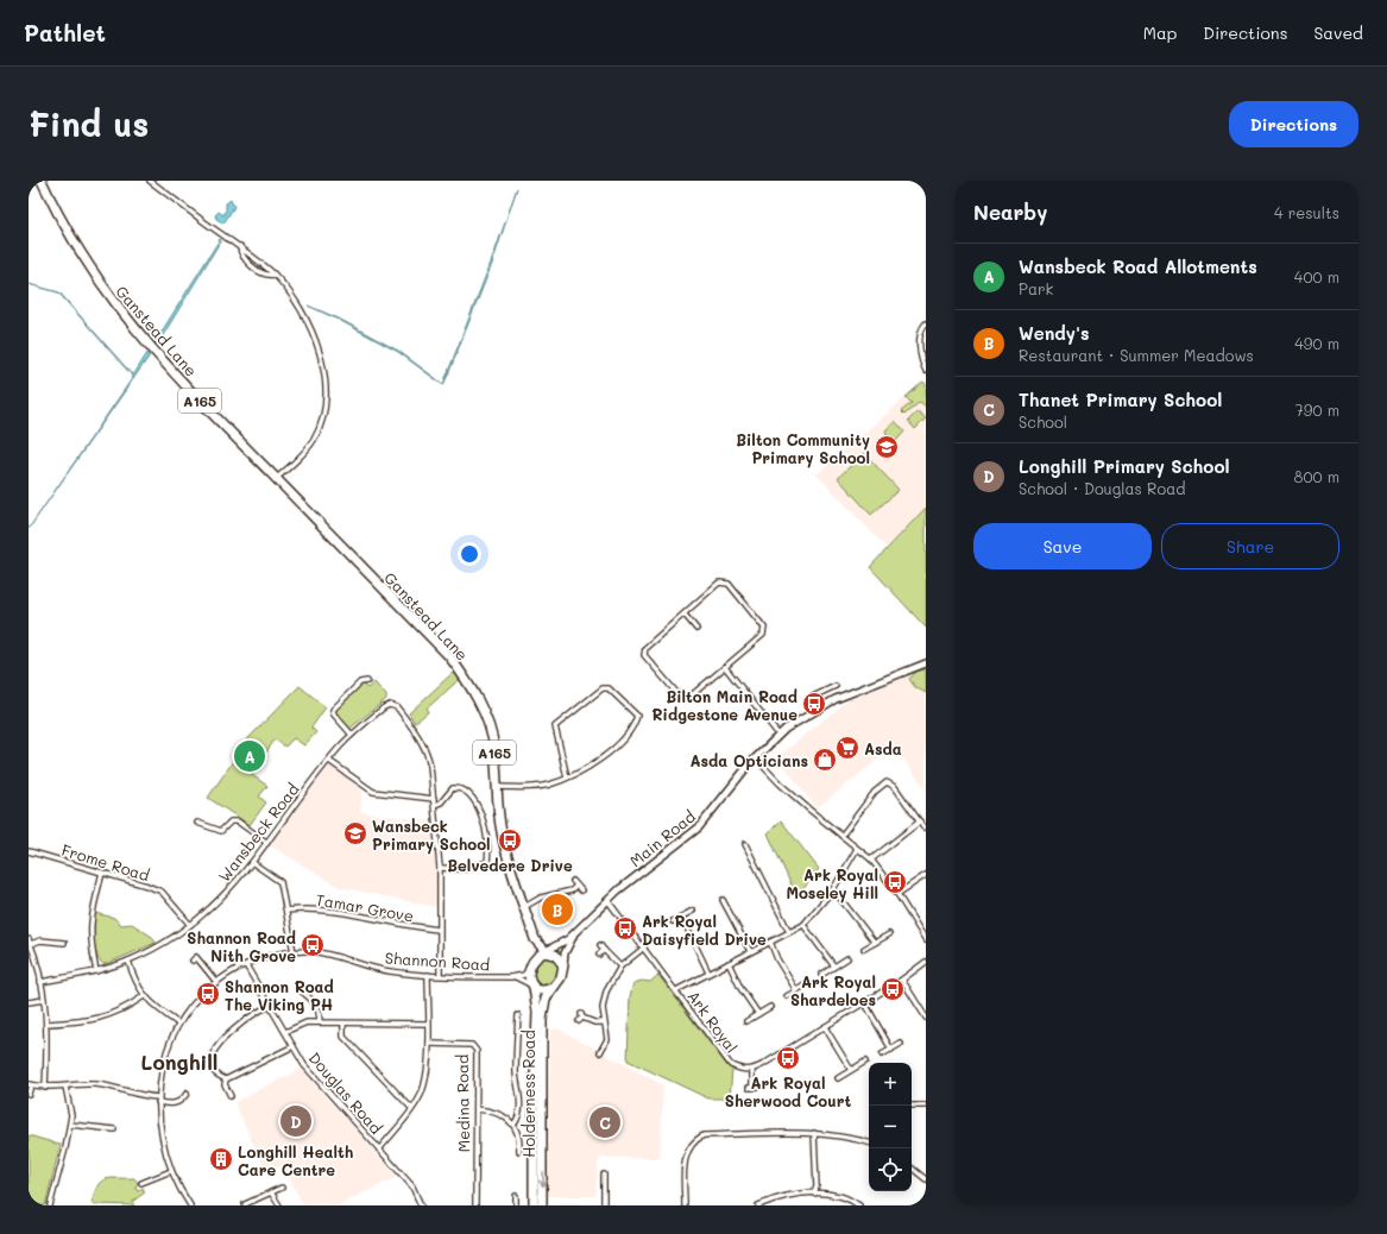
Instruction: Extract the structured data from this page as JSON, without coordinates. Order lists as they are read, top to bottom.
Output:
{
  "streets": {
    "highway": ["Ganstead Lane", "A165", "Holderness Road"],
    "main road": ["Main Road"],
    "street": [
      "Wansbeck Road",
      "Frome Road",
      "Tamar Grove",
      "Shannon Road",
      "Ark Royal",
      "Douglas Road",
      "Medina Road"
    ]
  },
  "crossings": [
    ["Ganstead Lane", "A165"],
    ["Ganstead Lane", "Main Road"],
    ["Ganstead Lane", "Shannon Road"],
    ["Ganstead Lane", "Holderness Road"],
    ["A165", "Main Road"],
    ["A165", "Shannon Road"],
    ["A165", "Holderness Road"],
    ["Wansbeck Road", "Frome Road"],
    ["Wansbeck Road", "Tamar Grove"],
    ["Wansbeck Road", "Shannon Road"],
    ["Main Road", "Shannon Road"],
    ["Main Road", "Ark Royal"],
    ["Main Road", "Holderness Road"],
    ["Shannon Road", "Douglas Road"],
    ["Shannon Road", "Holderness Road"]
  ],
  "districts": ["Longhill"],
  "places": {
    "school or university": ["Bilton Community Primary School", "Wansbeck Primary School"],
    "bus stop": [
      "Bilton Main Road Ridgestone Avenue",
      "Belvedere Drive",
      "Ark Royal Moseley Hill",
      "Ark Royal Daisyfield Drive",
      "Shannon Road Nith Grove",
      "Ark Royal Shardeloes",
      "Shannon Road The Viking PH",
      "Ark Royal Sherwood Court"
    ],
    "supermarket": ["Asda"],
    "shop": ["Asda Opticians"],
    "building": ["Longhill Health Care Centre"]
  },
  "page": {
    "header": "Pathlet",
    "nav": ["Map", "Directions", "Saved"],
    "buttons": [
      "Directions",
      ["Save", "Share"]
    ],
    "title": "Find us",
    "heading": ["Nearby", "4 results"],
    "list": [
      {
        "mark": "A",
        "name": "Wansbeck Road Allotments",
        "note": "Park",
        "value": "400 m"
      },
      {
        "mark": "B",
        "name": "Wendy's",
        "note": "Restaurant · Summer Meadows",
        "value": "490 m"
      },
      {
        "mark": "C",
        "name": "Thanet Primary School",
        "note": "School",
        "value": "790 m"
      },
      {
        "mark": "D",
        "name": "Longhill Primary School",
        "note": "School · Douglas Road",
        "value": "800 m"
      }
    ],
    "pins": [
      "A",
      "B",
      "D",
      "C"
    ],
    "map_buttons": ["+", "−"]
  }
}
